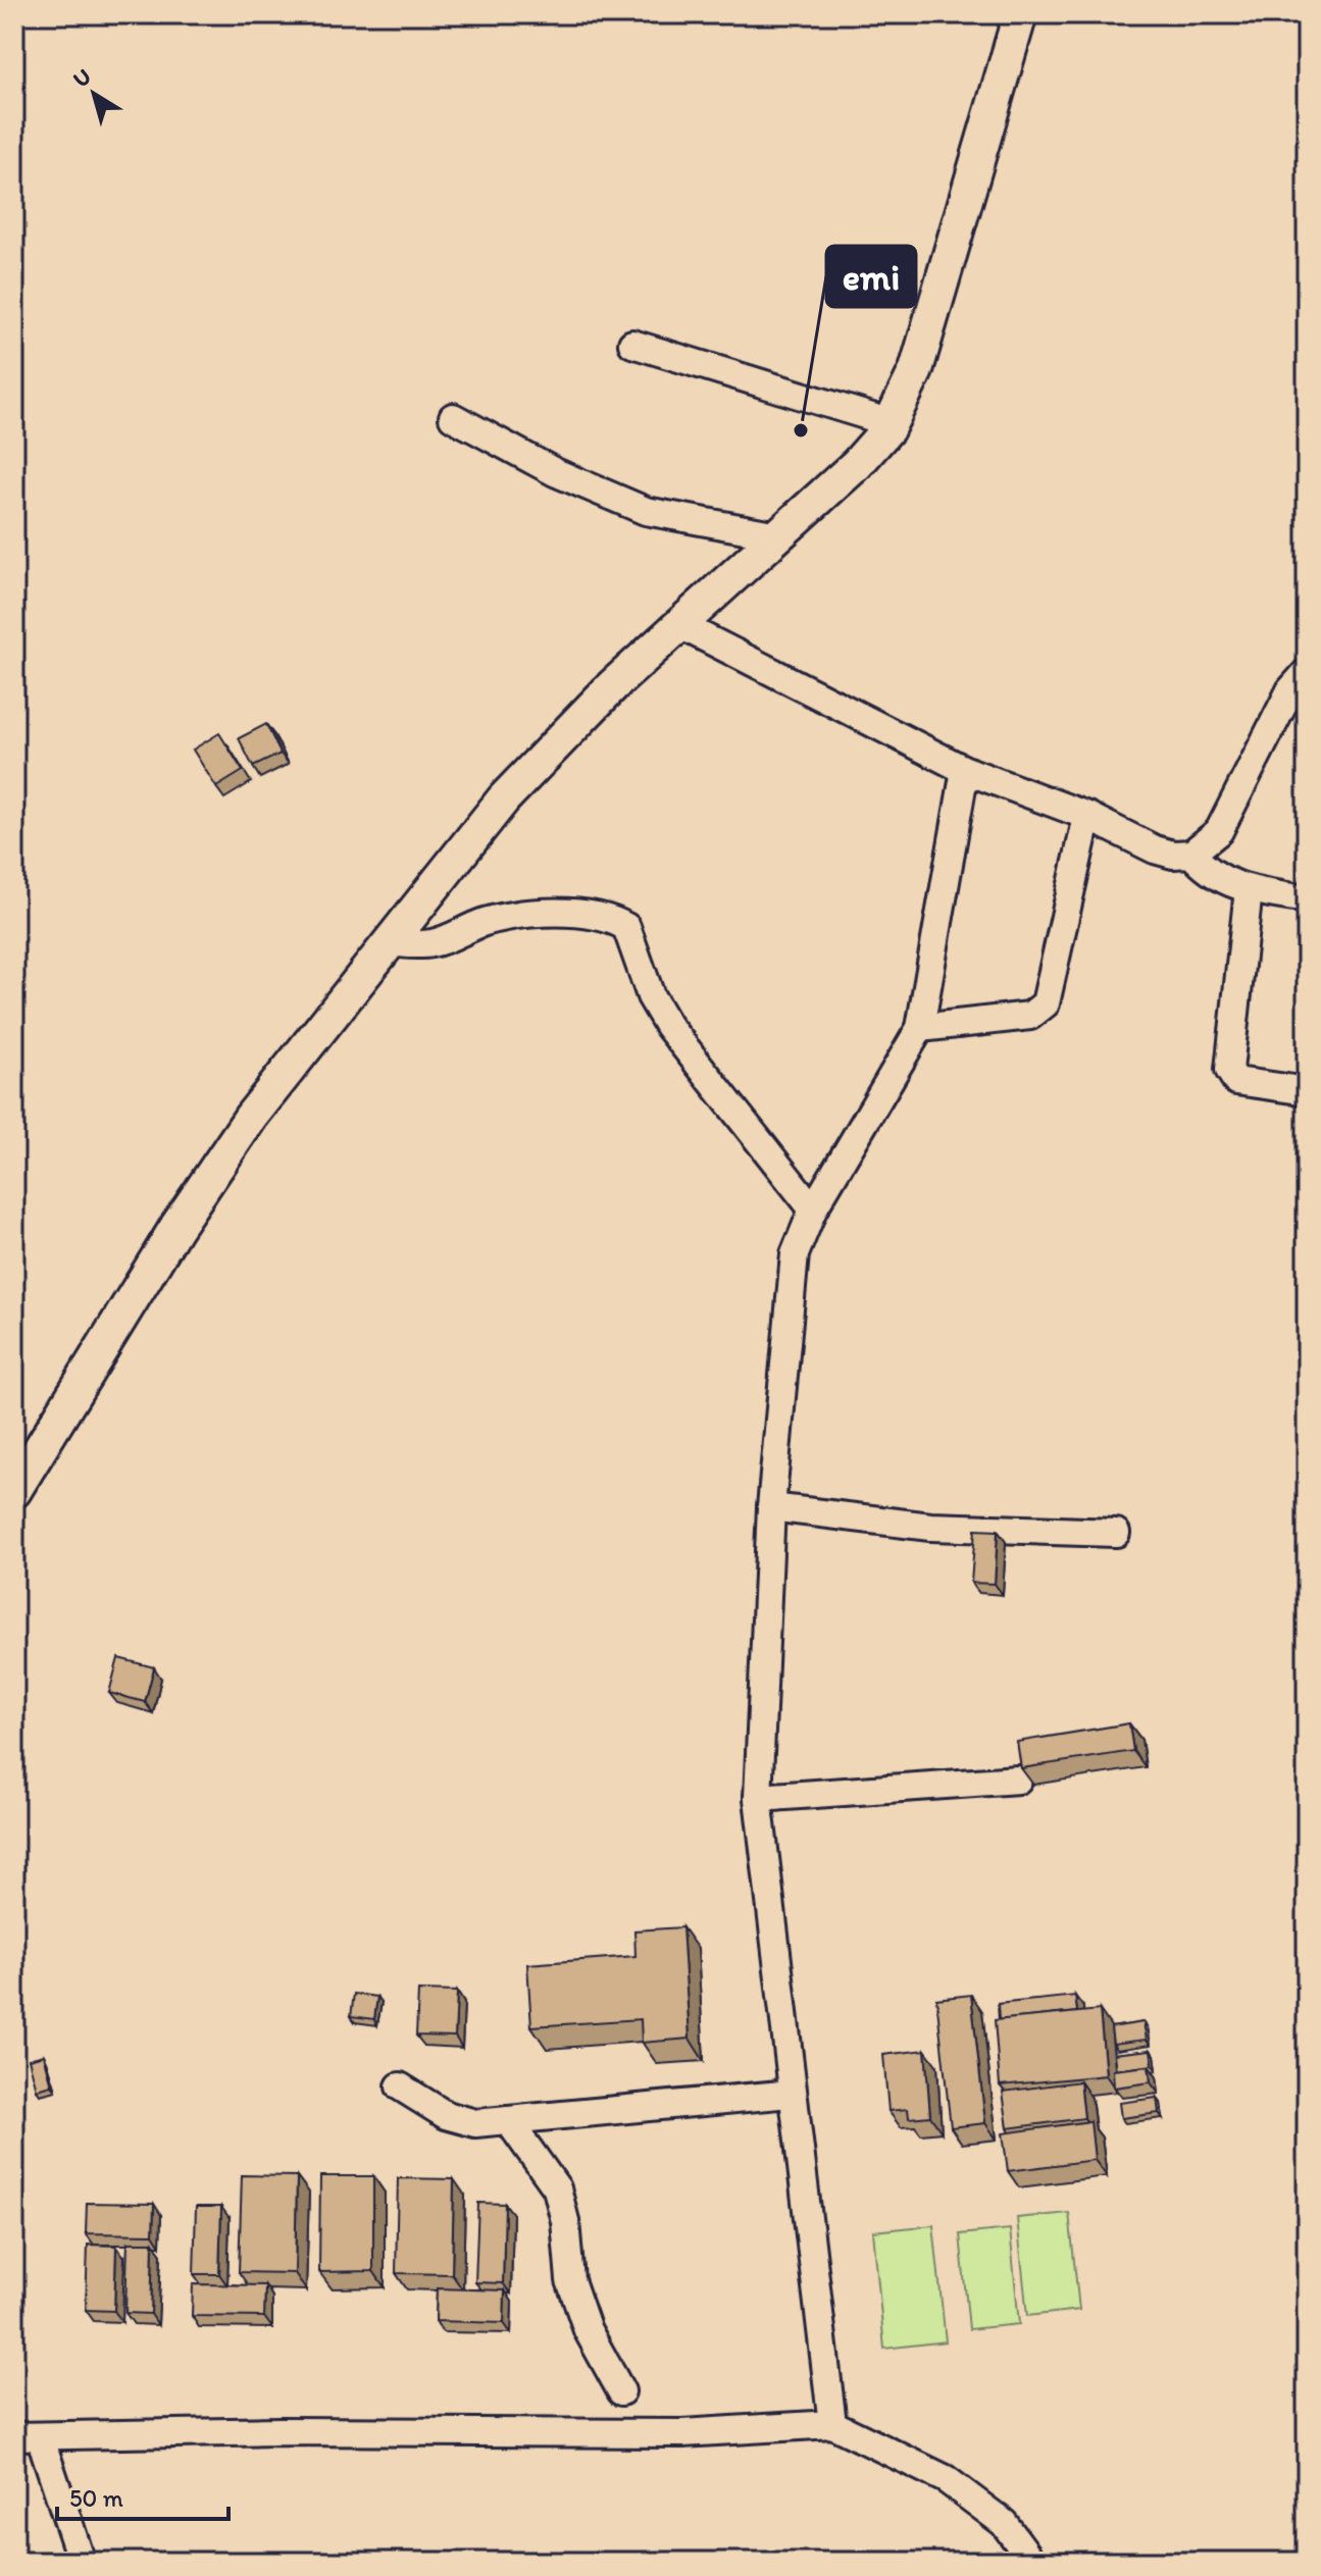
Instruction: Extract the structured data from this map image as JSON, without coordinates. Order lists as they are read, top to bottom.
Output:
{
  "places": ["emi"],
  "scale_bar": "50 m",
  "north": "top left"
}
